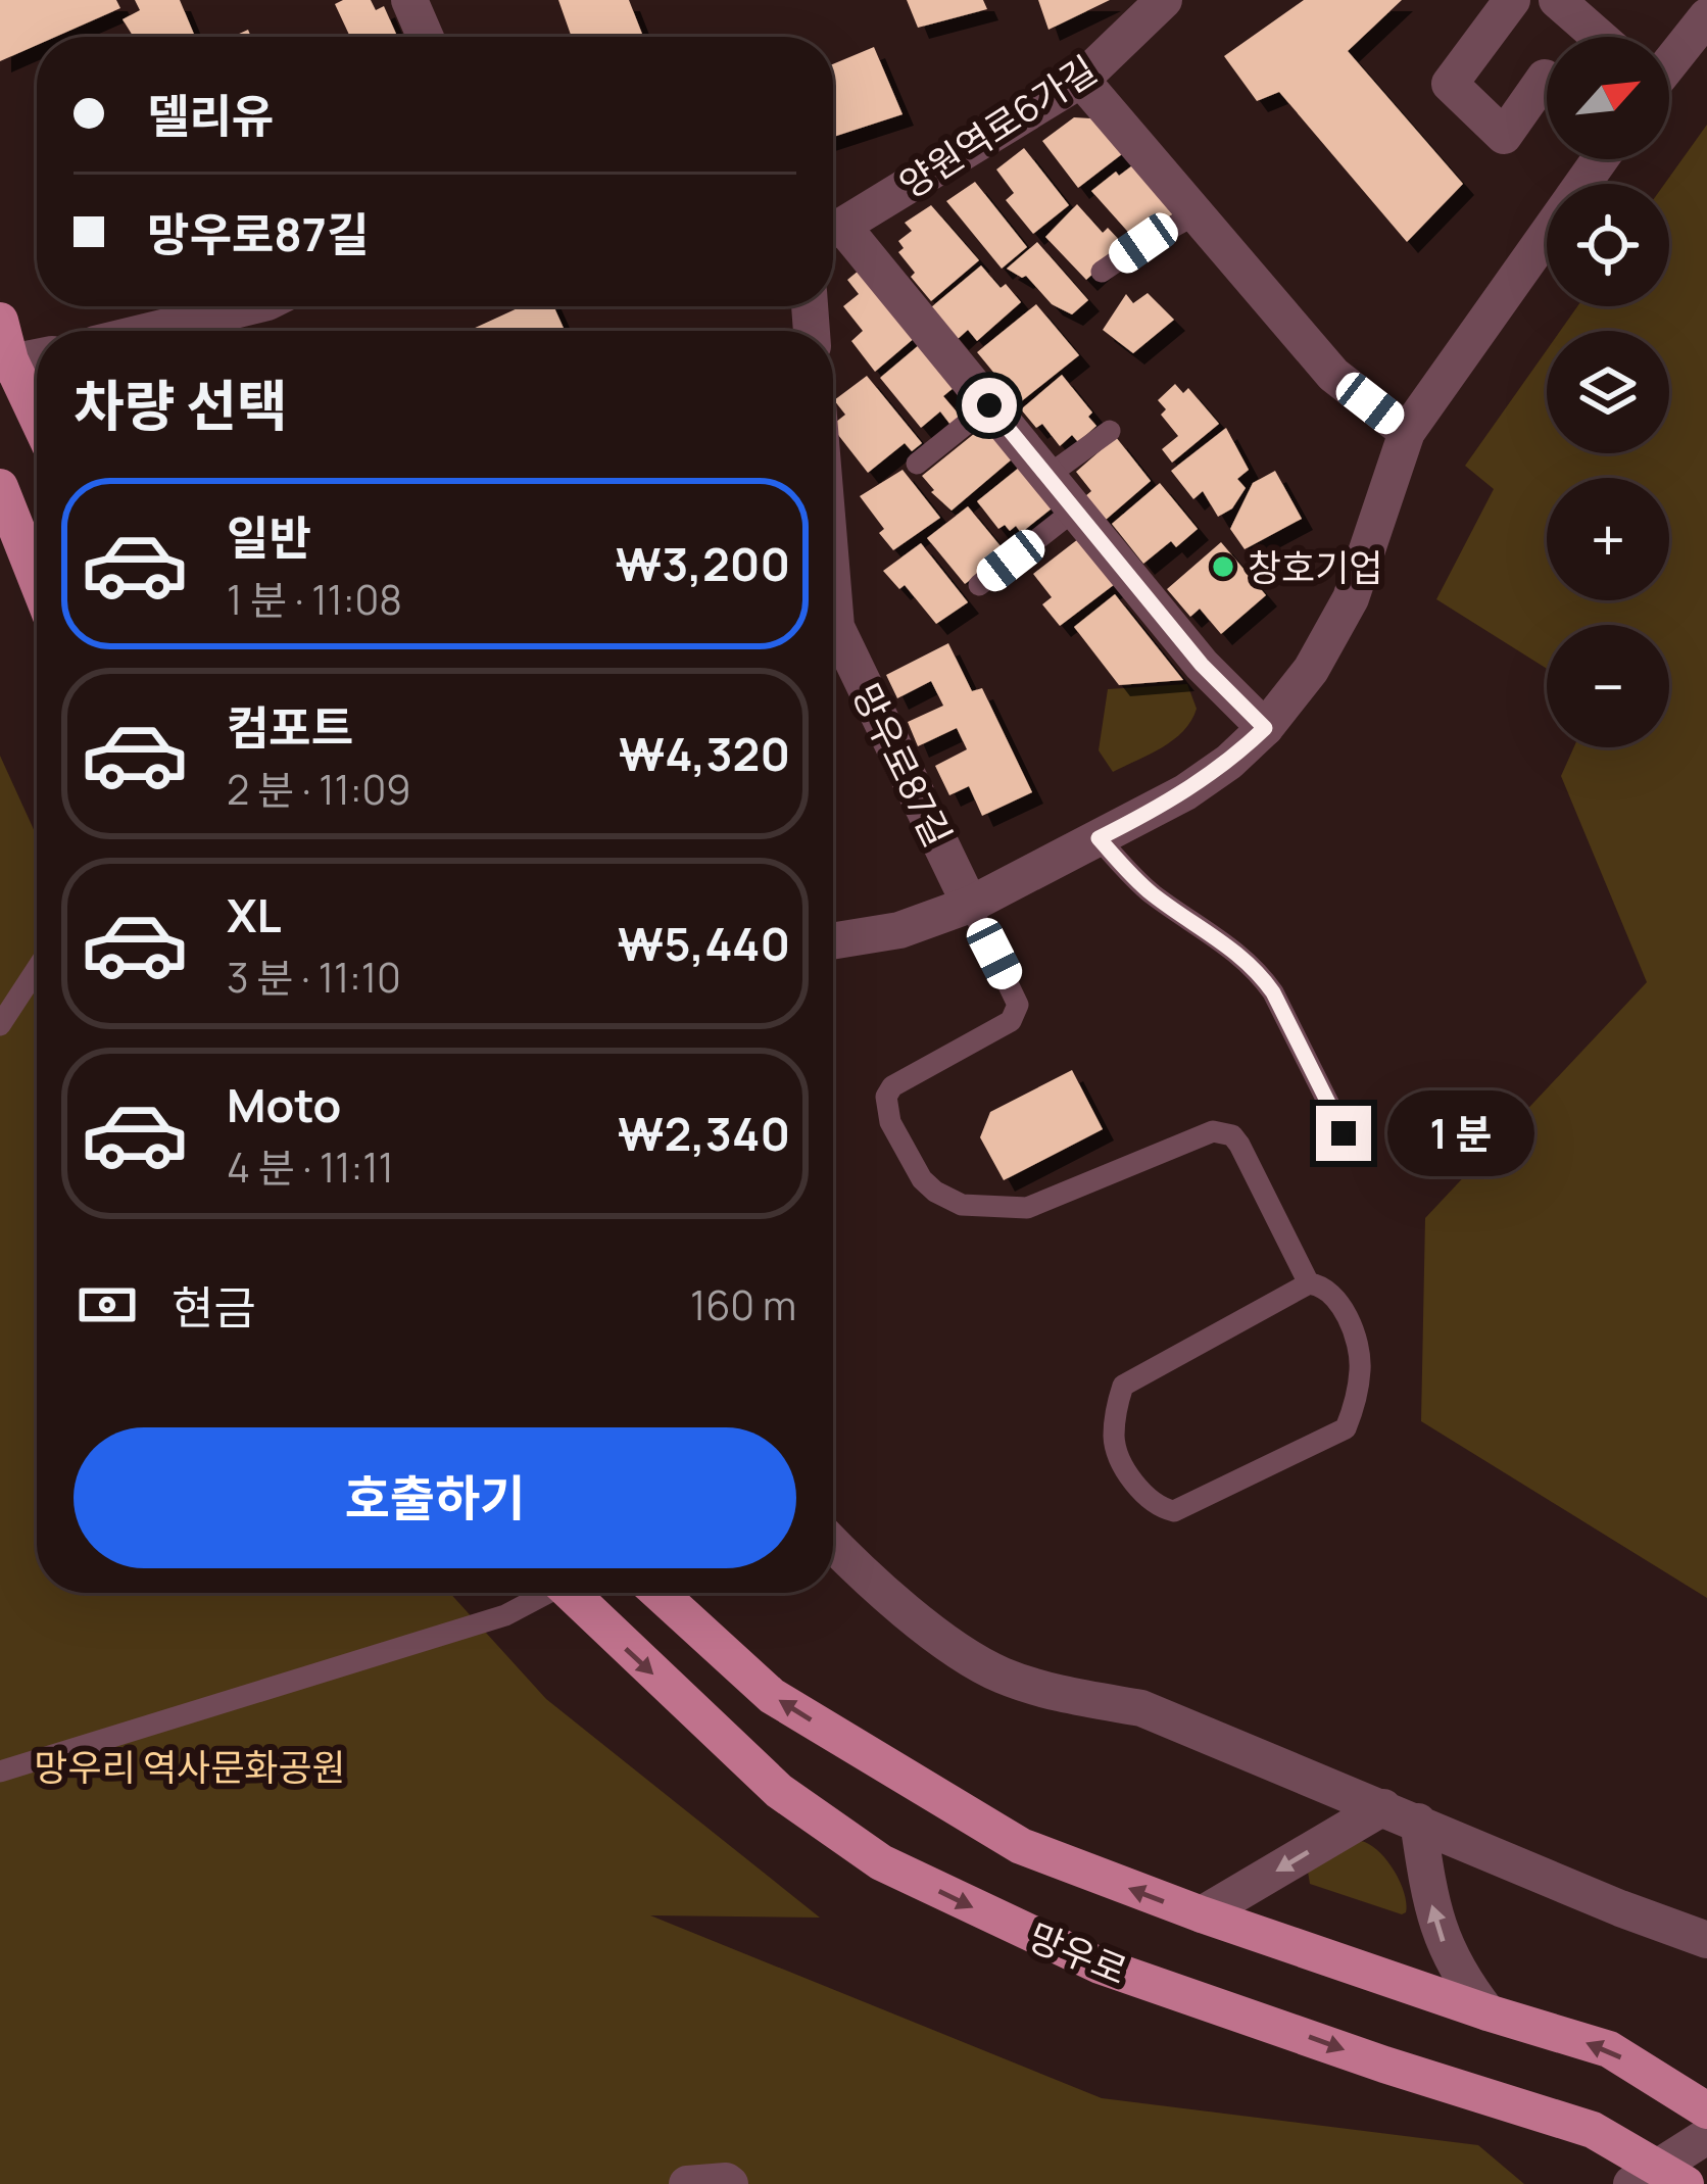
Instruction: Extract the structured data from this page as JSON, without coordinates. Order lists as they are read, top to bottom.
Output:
{
  "streets": {
    "main road": ["망우로"],
    "street": ["양원역로6가길", "망우로87길"]
  },
  "parks": ["망우리 역사문화공원"],
  "places": ["창호기업"],
  "north": "top right",
  "page": {
    "map_buttons": ["+", "−"],
    "banner": ["델리유", "망우로87길"],
    "heading": "차량 선택",
    "list": [
      {
        "name": "일반",
        "note": "1 분 · 11:08",
        "value": "₩3,200"
      },
      {
        "name": "컴포트",
        "note": "2 분 · 11:09",
        "value": "₩4,320"
      },
      {
        "name": "XL",
        "note": "3 분 · 11:10",
        "value": "₩5,440"
      },
      {
        "name": "Moto",
        "note": "4 분 · 11:11",
        "value": "₩2,340"
      }
    ],
    "bubble": "1 분",
    "pay": ["현금", "160 m"],
    "buttons": "호출하기"
  }
}
